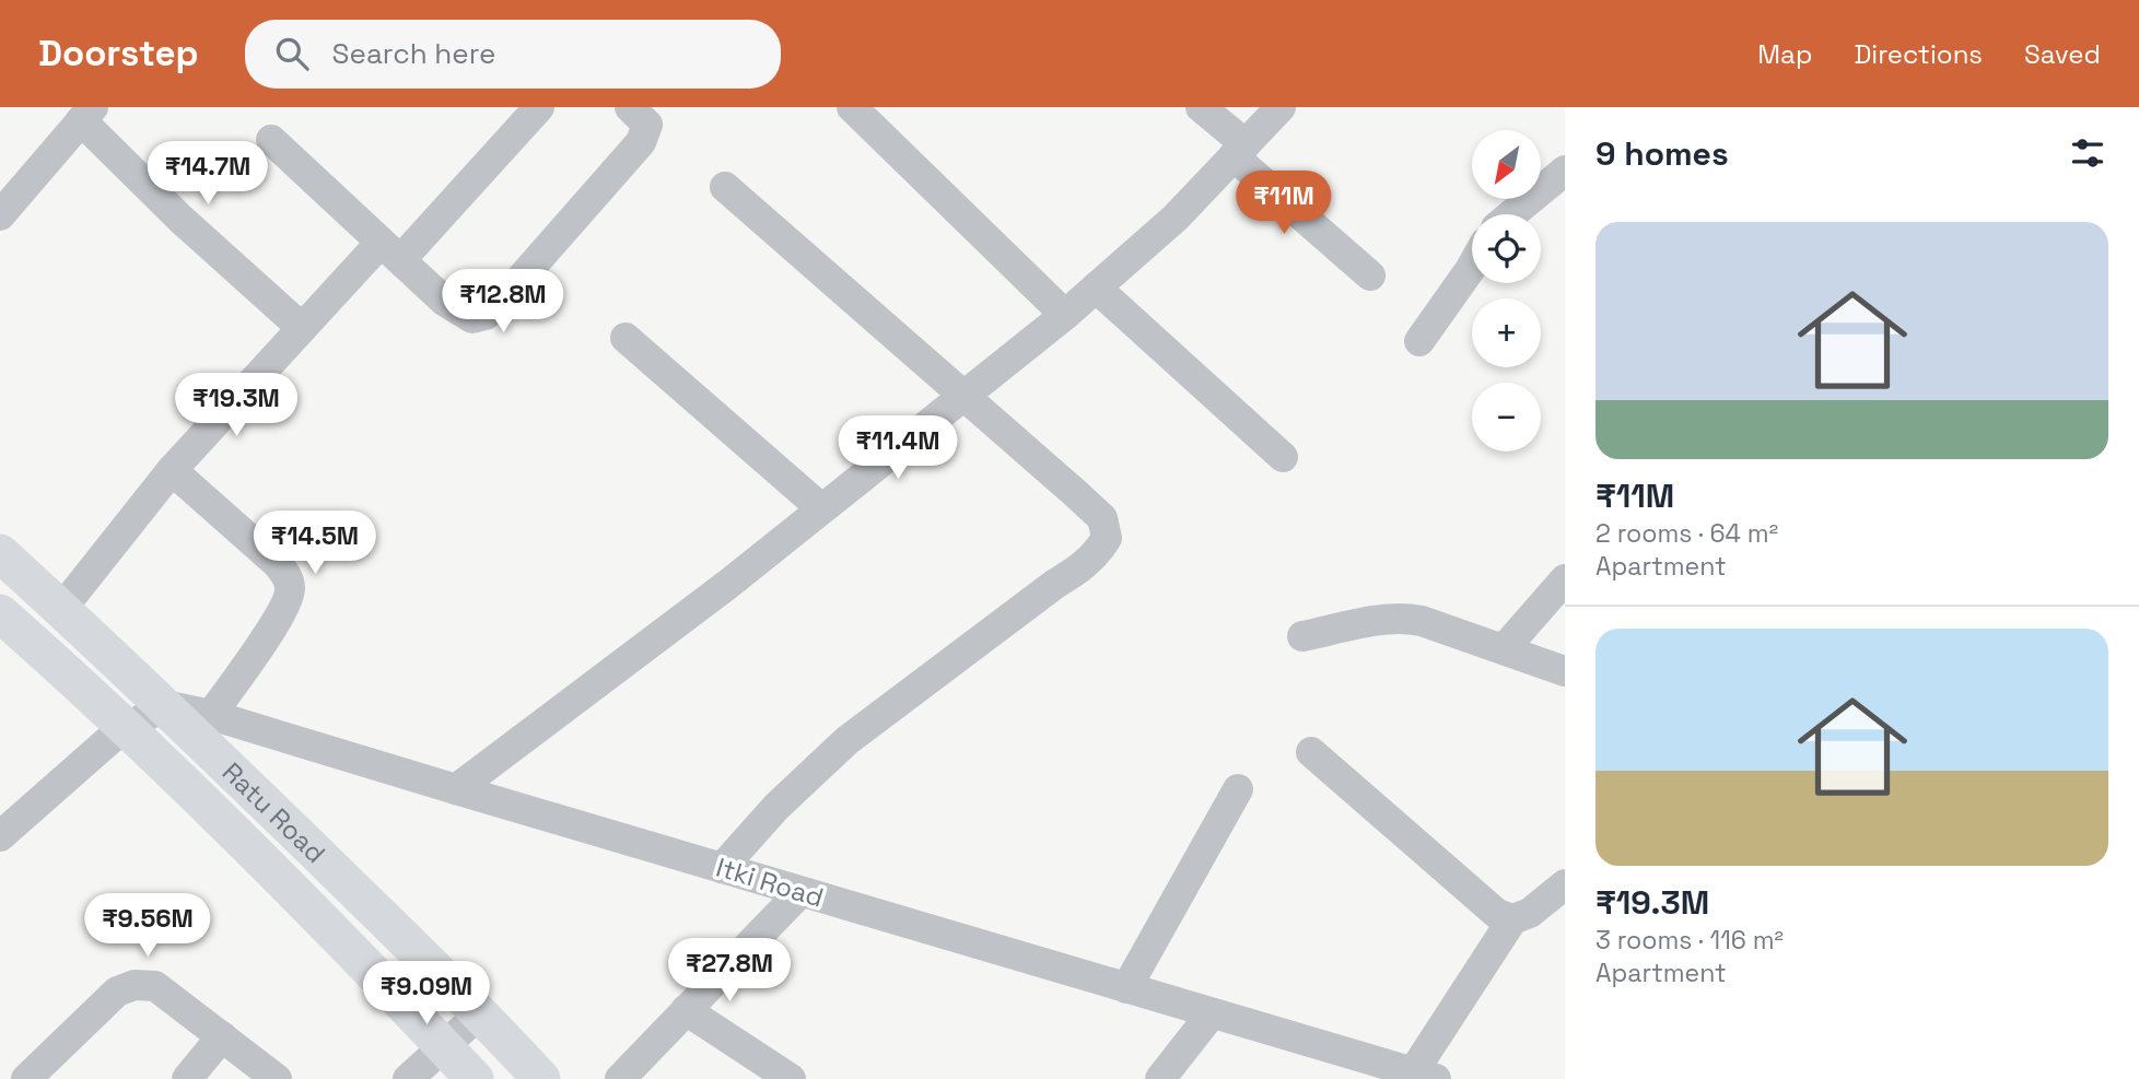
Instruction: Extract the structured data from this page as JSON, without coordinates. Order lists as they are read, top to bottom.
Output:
{
  "streets": {
    "main road": ["Ratu Road"],
    "street": ["Itki Road"]
  },
  "crossings": [
    ["Ratu Road", "Itki Road"]
  ],
  "north": "bottom left",
  "page": {
    "header": "Doorstep",
    "search": "Search here",
    "nav": ["Map", "Directions", "Saved"],
    "heading": "9 homes",
    "map_buttons": ["+", "−"],
    "price": [
      "₹14.7M",
      "₹11M",
      "₹12.8M",
      "₹19.3M",
      "₹11.4M",
      "₹14.5M",
      "₹9.56M",
      "₹27.8M",
      "₹9.09M"
    ],
    "list": [
      {
        "name": "₹11M",
        "note": "2 rooms · 64 m² · Apartment"
      },
      {
        "name": "₹19.3M",
        "note": "3 rooms · 116 m² · Apartment"
      }
    ]
  }
}
